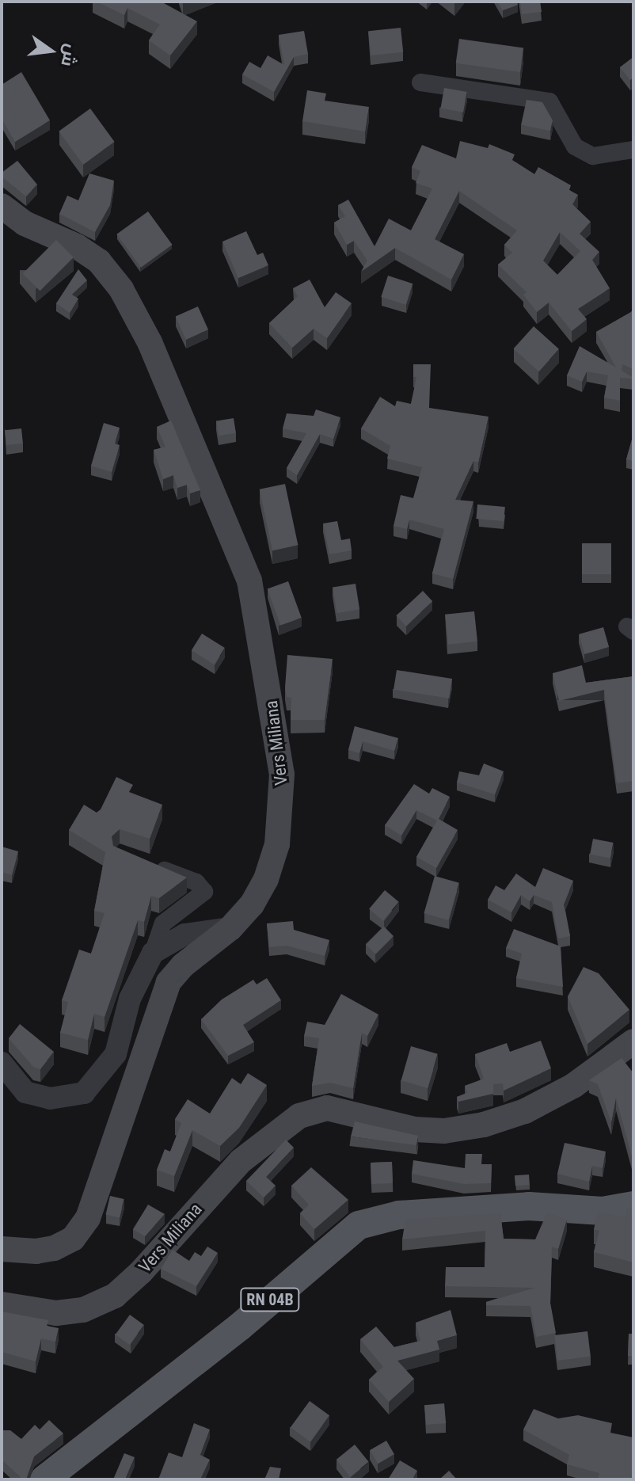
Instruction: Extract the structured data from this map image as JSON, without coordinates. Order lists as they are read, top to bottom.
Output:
{
  "streets": {
    "main road": ["Vers Miliana", "RN 04B"]
  },
  "north": "right"
}
